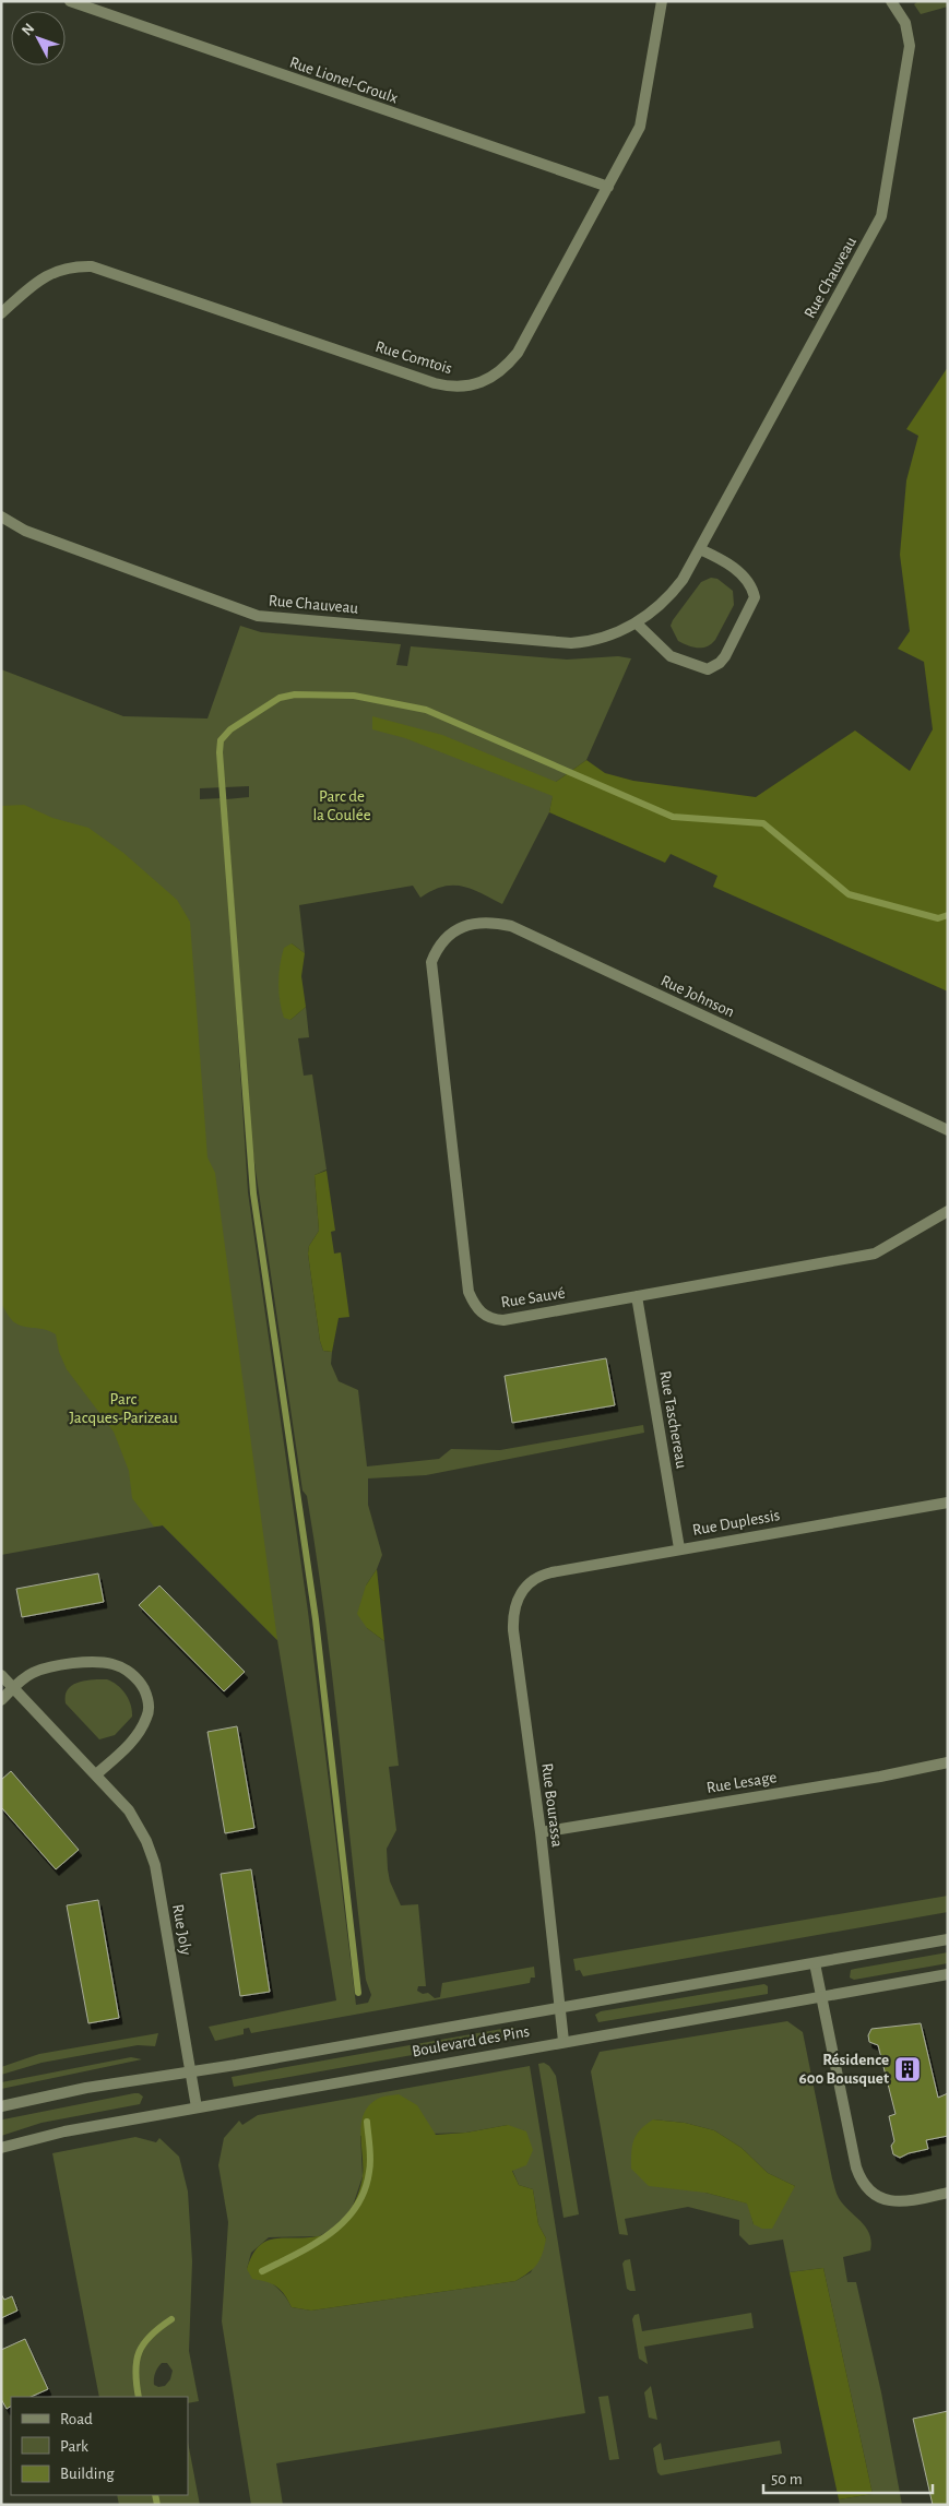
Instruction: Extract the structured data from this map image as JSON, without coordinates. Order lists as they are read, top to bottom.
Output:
{
  "streets": {
    "street": [
      "Rue Lionel-Groulx",
      "Rue Chauveau",
      "Rue Comtois",
      "Rue Johnson",
      "Rue Sauvé",
      "Rue Taschereau",
      "Rue Duplessis",
      "Rue Lesage",
      "Rue Bourassa",
      "Rue Joly",
      "Boulevard des Pins"
    ]
  },
  "crossings": [
    ["Rue Lionel-Groulx", "Rue Comtois"],
    ["Rue Johnson", "Rue Sauvé"],
    ["Rue Sauvé", "Rue Taschereau"],
    ["Rue Taschereau", "Rue Duplessis"],
    ["Rue Duplessis", "Rue Bourassa"],
    ["Rue Lesage", "Rue Bourassa"],
    ["Rue Bourassa", "Boulevard des Pins"],
    ["Rue Joly", "Boulevard des Pins"]
  ],
  "parks": ["Parc de la Coulée", "Parc Jacques-Parizeau"],
  "places": {
    "building": ["Résidence 600 Bousquet"]
  },
  "legend": ["Road", "Park", "Building"],
  "scale_bar": "50 m",
  "north": "top left"
}
